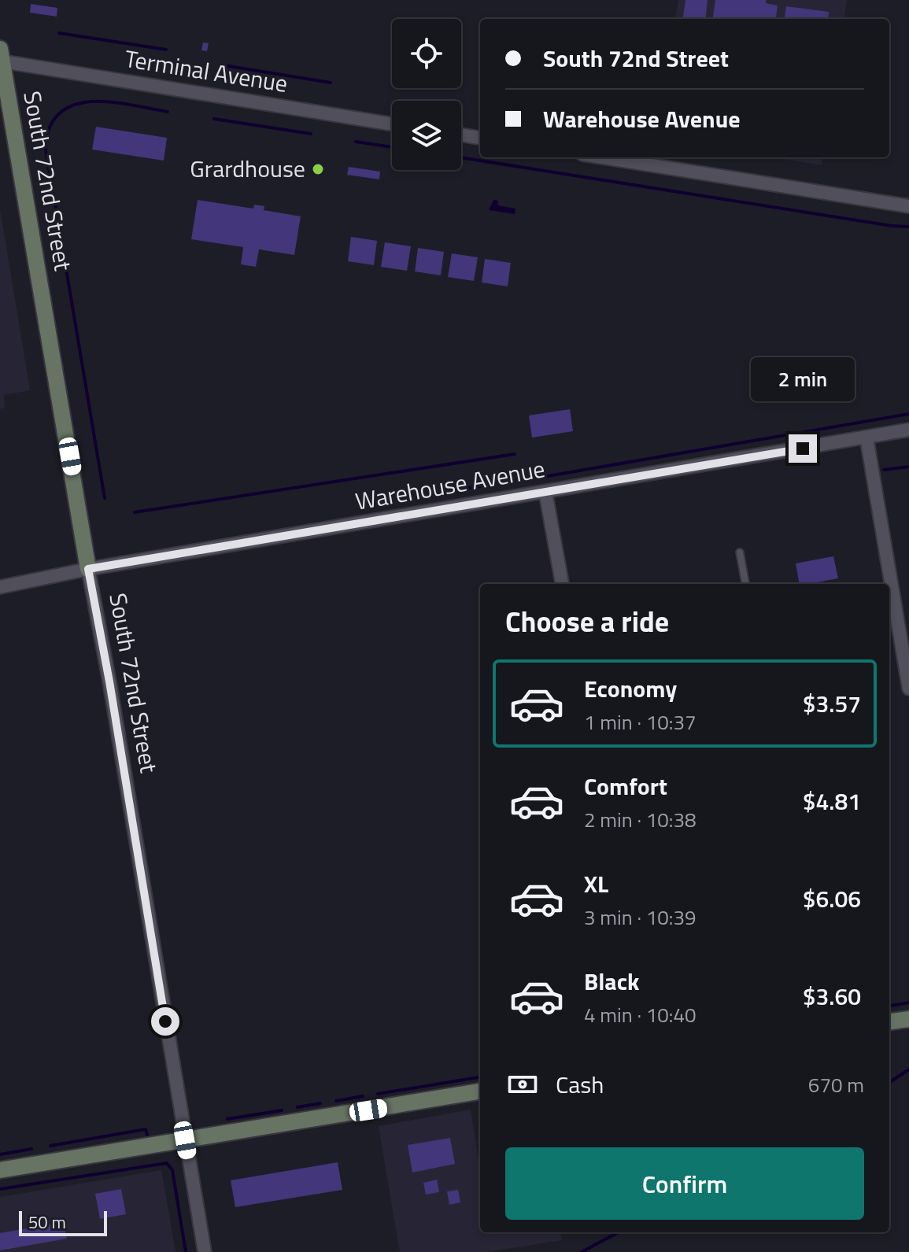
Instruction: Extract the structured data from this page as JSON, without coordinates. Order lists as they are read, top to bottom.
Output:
{
  "streets": {
    "street": ["Terminal Avenue", "South 72nd Street", "Warehouse Avenue"]
  },
  "crossings": [
    ["Terminal Avenue", "South 72nd Street"],
    ["South 72nd Street", "Warehouse Avenue"]
  ],
  "places": ["Grardhouse"],
  "scale_bar": "50 m",
  "page": {
    "banner": ["South 72nd Street", "Warehouse Avenue"],
    "bubble": "2 min",
    "heading": "Choose a ride",
    "list": [
      {
        "name": "Economy",
        "note": "1 min · 10:37",
        "value": "$3.57"
      },
      {
        "name": "Comfort",
        "note": "2 min · 10:38",
        "value": "$4.81"
      },
      {
        "name": "XL",
        "note": "3 min · 10:39",
        "value": "$6.06"
      },
      {
        "name": "Black",
        "note": "4 min · 10:40",
        "value": "$3.60"
      }
    ],
    "pay": ["Cash", "670 m"],
    "buttons": "Confirm",
    "scale": "50 m"
  }
}
